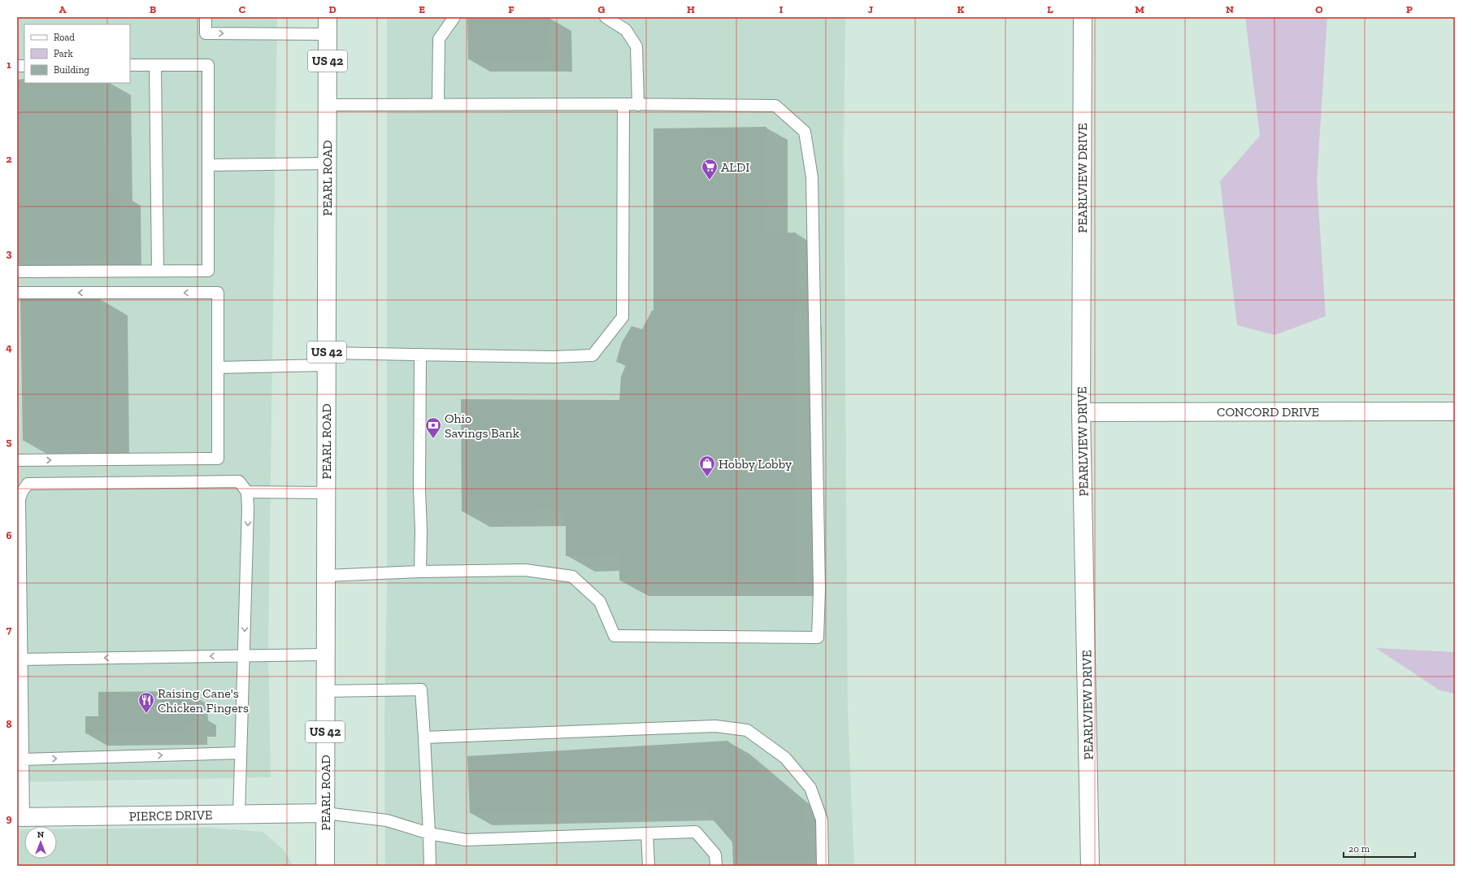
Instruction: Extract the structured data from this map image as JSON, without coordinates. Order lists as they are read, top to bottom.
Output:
{
  "streets": {
    "street": [
      "US 42",
      "PEARL ROAD",
      "PEARLVIEW DRIVE",
      "CONCORD DRIVE",
      "PIERCE DRIVE"
    ]
  },
  "crossings": [
    ["PEARL ROAD", "PIERCE DRIVE"],
    ["PEARLVIEW DRIVE", "CONCORD DRIVE"]
  ],
  "places": {
    "supermarket": ["ALDI"],
    "bank": ["Ohio Savings Bank"],
    "shop": ["Hobby Lobby"],
    "restaurant": ["Raising Cane's Chicken Fingers"]
  },
  "legend": ["Road", "Park", "Building"],
  "scale_bar": "20 m",
  "north": "top",
  "grid": {
    "columns": [
      "A",
      "B",
      "C",
      "D",
      "E",
      "F",
      "G",
      "H",
      "I",
      "J",
      "K",
      "L",
      "M",
      "N",
      "O",
      "P"
    ],
    "rows": [
      "1",
      "2",
      "3",
      "4",
      "5",
      "6",
      "7",
      "8",
      "9"
    ]
  }
}
